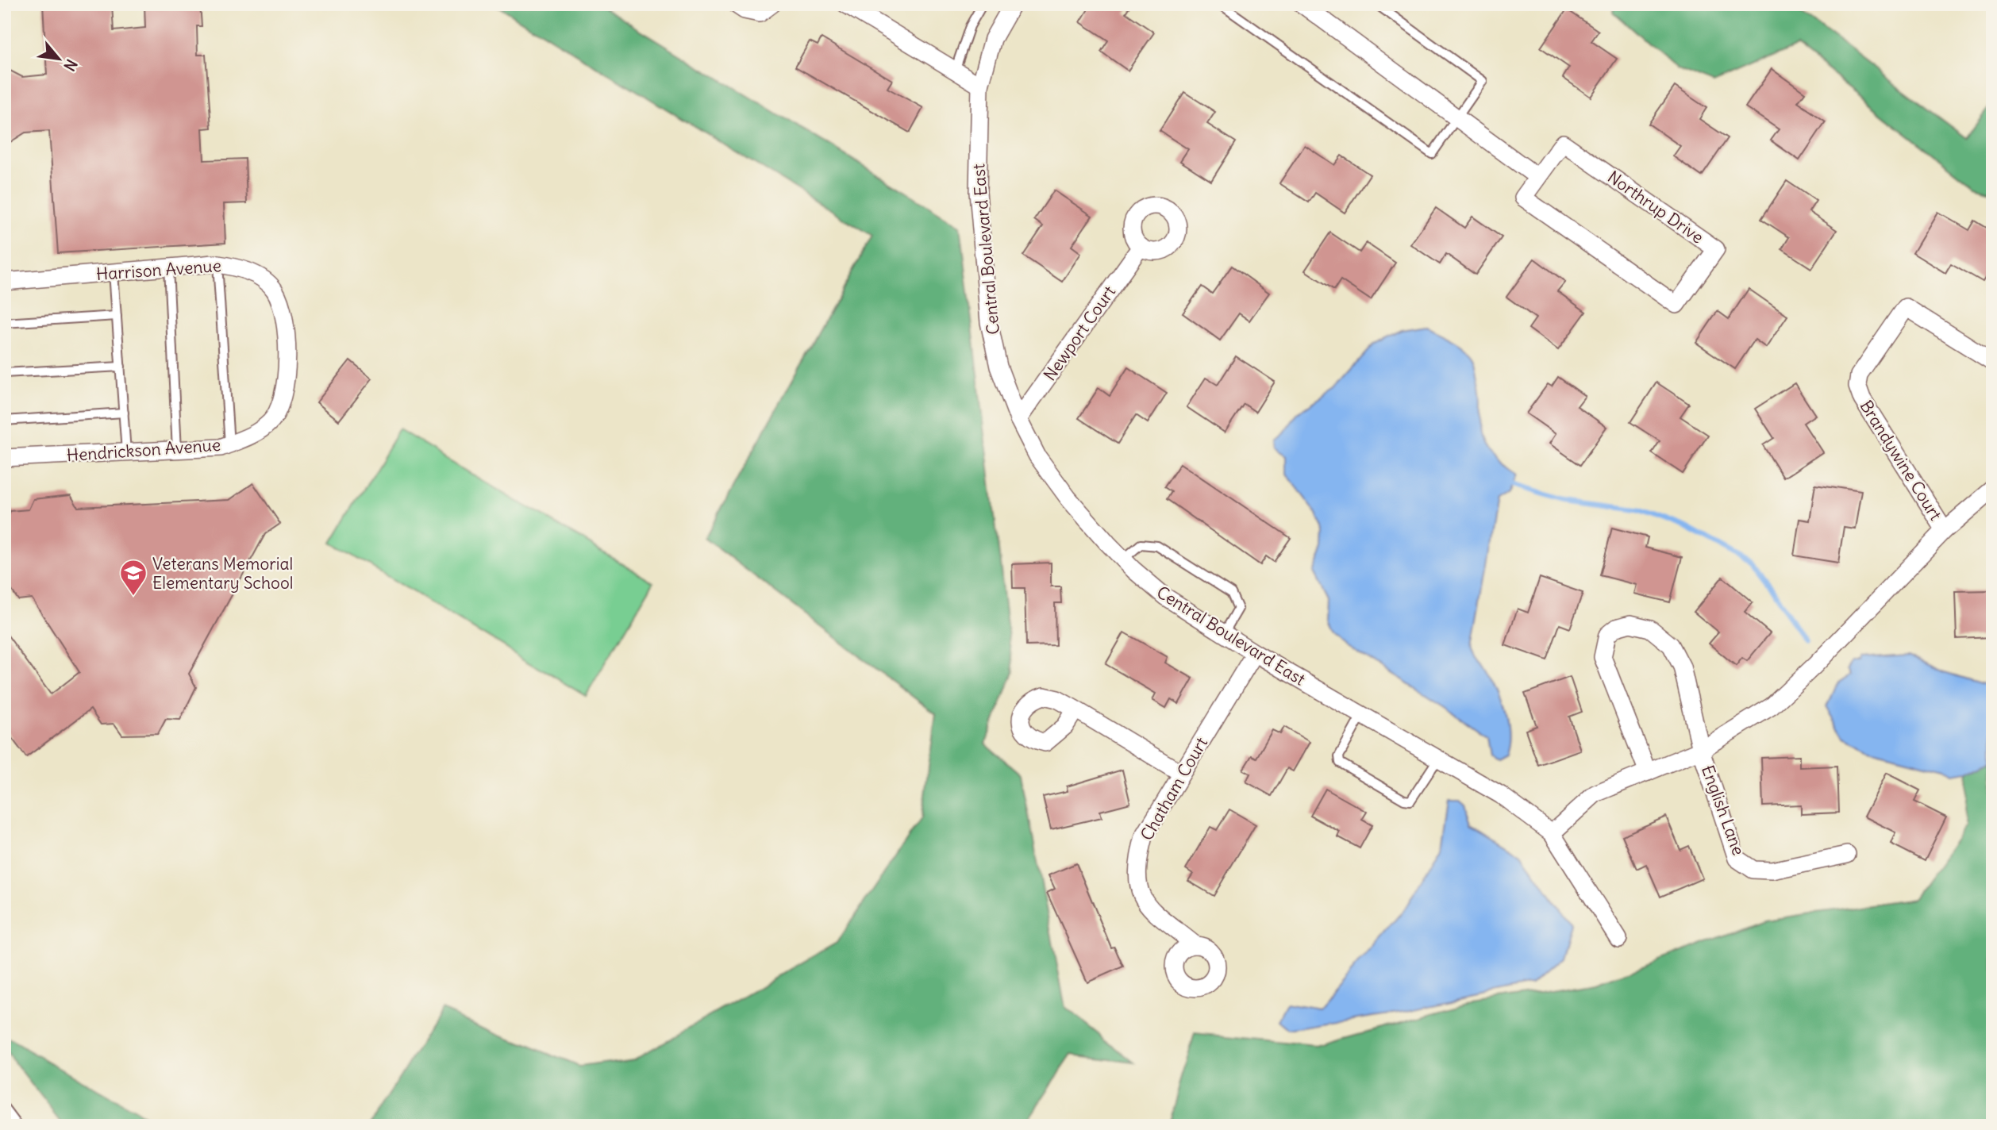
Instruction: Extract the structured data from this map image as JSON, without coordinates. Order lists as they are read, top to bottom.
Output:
{
  "streets": {
    "street": [
      "Northrup Drive",
      "Central Boulevard East",
      "Harrison Avenue",
      "Newport Court",
      "Hendrickson Avenue",
      "Brandywine Court",
      "Chatham Court",
      "English Lane"
    ]
  },
  "crossings": [
    ["Central Boulevard East", "Newport Court"],
    ["Central Boulevard East", "Brandywine Court"],
    ["Central Boulevard East", "Chatham Court"],
    ["Harrison Avenue", "Hendrickson Avenue"],
    ["Brandywine Court", "English Lane"]
  ],
  "places": {
    "school or university": ["Veterans Memorial Elementary School"]
  },
  "north": "bottom right"
}
